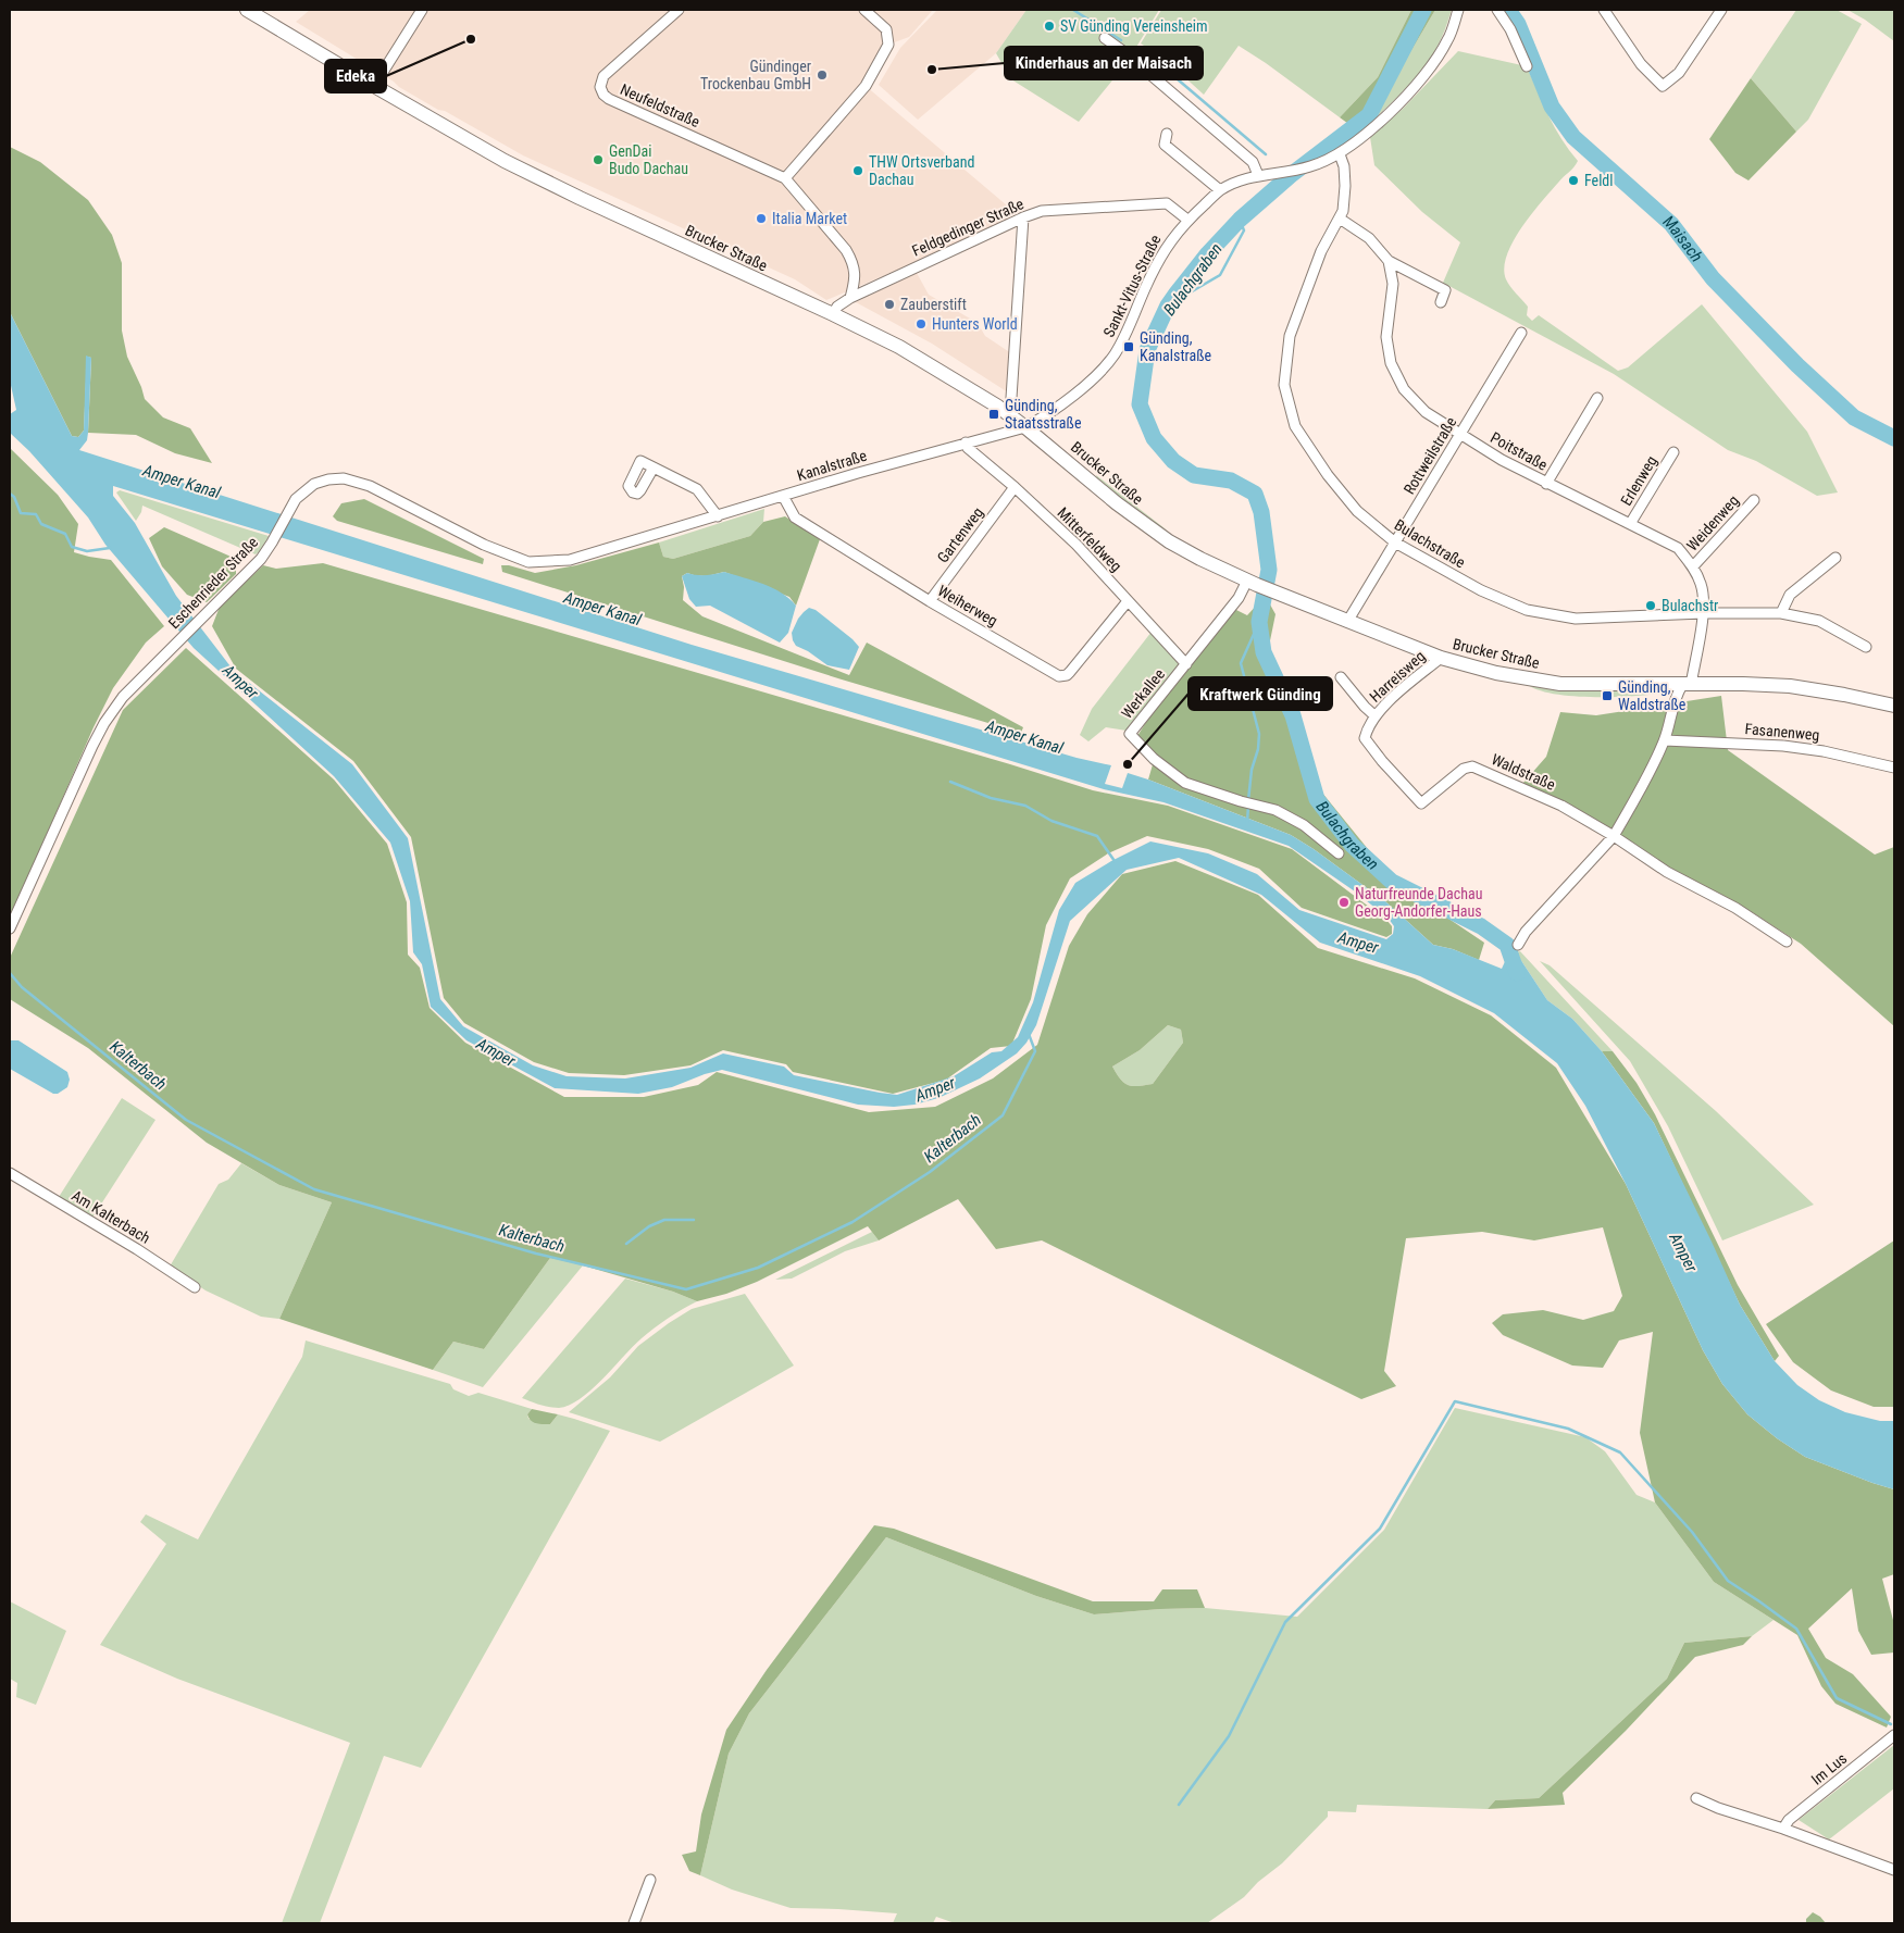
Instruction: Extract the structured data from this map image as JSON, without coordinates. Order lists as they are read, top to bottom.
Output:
{
  "streets": {
    "main road": ["Brucker Straße"],
    "street": [
      "Neufeldstraße",
      "Feldgedinger Straße",
      "Sankt-Vitus-Straße",
      "Poitstraße",
      "Rottweilstraße",
      "Kanalstraße",
      "Erlenweg",
      "Weidenweg",
      "Gartenweg",
      "Mitterfeldweg",
      "Bulachstraße",
      "Eschenrieder Straße",
      "Weiherweg",
      "Harreisweg",
      "Werkallee",
      "Fasanenweg",
      "Waldstraße",
      "Am Kalterbach",
      "Im Lus"
    ]
  },
  "crossings": [
    ["Neufeldstraße", "Feldgedinger Straße"],
    ["Feldgedinger Straße", "Brucker Straße"],
    ["Feldgedinger Straße", "Sankt-Vitus-Straße"],
    ["Brucker Straße", "Sankt-Vitus-Straße"],
    ["Brucker Straße", "Poitstraße"],
    ["Brucker Straße", "Rottweilstraße"],
    ["Brucker Straße", "Kanalstraße"],
    ["Brucker Straße", "Harreisweg"],
    ["Brucker Straße", "Werkallee"],
    ["Sankt-Vitus-Straße", "Kanalstraße"],
    ["Sankt-Vitus-Straße", "Bulachstraße"],
    ["Poitstraße", "Rottweilstraße"],
    ["Poitstraße", "Erlenweg"],
    ["Poitstraße", "Weidenweg"],
    ["Poitstraße", "Bulachstraße"],
    ["Rottweilstraße", "Bulachstraße"],
    ["Kanalstraße", "Mitterfeldweg"],
    ["Kanalstraße", "Eschenrieder Straße"],
    ["Kanalstraße", "Weiherweg"],
    ["Gartenweg", "Mitterfeldweg"],
    ["Gartenweg", "Weiherweg"],
    ["Mitterfeldweg", "Weiherweg"],
    ["Mitterfeldweg", "Werkallee"],
    ["Harreisweg", "Waldstraße"]
  ],
  "water": [
    "Maisach",
    "Bulachgraben",
    "Amper Kanal",
    "Amper",
    "Kalterbach"
  ],
  "places": {
    "other": [
      "SV Günding Vereinsheim",
      "Edeka",
      "Kinderhaus an der Maisach",
      "Gündinger Trockenbau GmbH",
      "GenDai Budo Dachau",
      "THW Ortsverband Dachau",
      "Feldl",
      "Italia Market",
      "Zauberstift",
      "Hunters World",
      "Bulachstr",
      "Kraftwerk Günding",
      "Naturfreunde Dachau Georg-Andorfer-Haus"
    ],
    "transit": ["Günding, Kanalstraße", "Günding, Staatsstraße", "Günding, Waldstraße"]
  }
}
